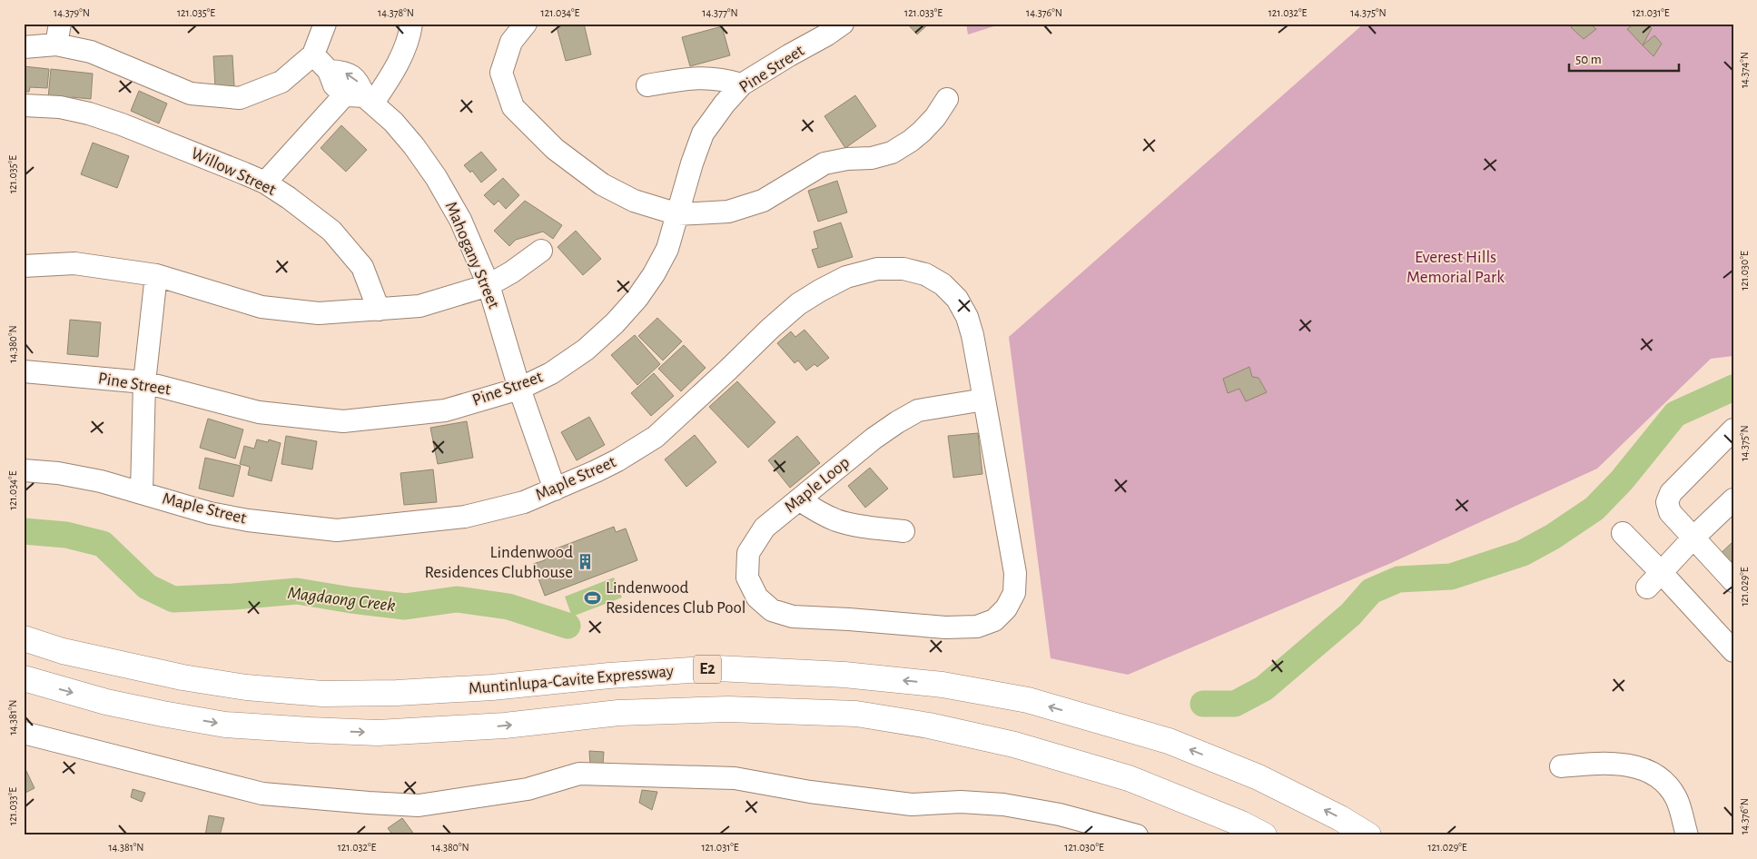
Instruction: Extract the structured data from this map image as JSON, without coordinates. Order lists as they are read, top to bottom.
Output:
{
  "streets": {
    "highway": ["E2", "Muntinlupa-Cavite Expressway"],
    "street": [
      "Pine Street",
      "Willow Street",
      "Mahogany Street",
      "Maple Street",
      "Maple Loop"
    ]
  },
  "crossings": [
    ["Pine Street", "Mahogany Street"],
    ["Mahogany Street", "Maple Street"],
    ["Maple Street", "Maple Loop"]
  ],
  "water": ["Magdaong Creek"],
  "parks": ["Everest Hills Memorial Park"],
  "places": {
    "building": ["Lindenwood Residences Clubhouse"],
    "sports": ["Lindenwood Residences Club Pool"]
  },
  "scale_bar": "50 m",
  "coordinates": [
    "14.379°N",
    "121.035°E",
    "14.378°N",
    "121.034°E",
    "14.377°N",
    "121.033°E",
    "14.376°N",
    "121.032°E",
    "14.375°N",
    "121.031°E",
    "14.374°N",
    "121.030°E",
    "14.380°N",
    "121.029°E",
    "14.381°N"
  ]
}
